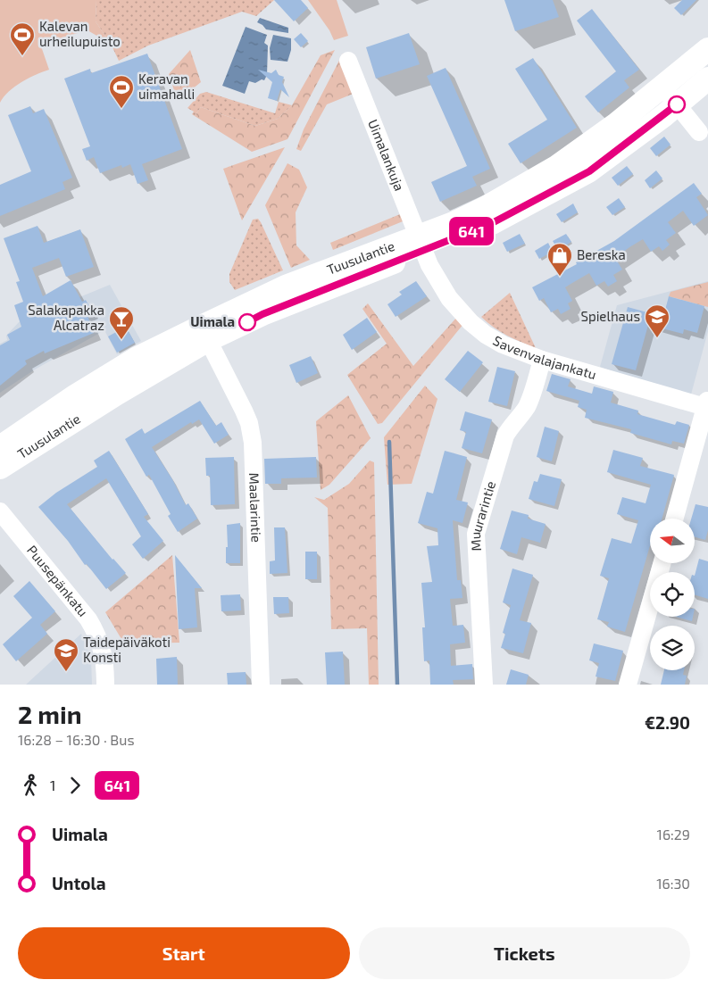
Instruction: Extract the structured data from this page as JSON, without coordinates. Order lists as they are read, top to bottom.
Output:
{
  "streets": {
    "main road": ["Tuusulantie"],
    "street": [
      "Uimalankuja",
      "Savenvalajankatu",
      "Maalarintie",
      "Muurarintie",
      "Puusepänkatu"
    ]
  },
  "crossings": [
    ["Uimalankuja", "Tuusulantie"],
    ["Uimalankuja", "Savenvalajankatu"],
    ["Tuusulantie", "Savenvalajankatu"],
    ["Tuusulantie", "Maalarintie"],
    ["Savenvalajankatu", "Muurarintie"]
  ],
  "places": {
    "sports": ["Kalevan urheilupuisto", "Keravan uimahalli"],
    "shop": ["Bereska"],
    "other": ["Uimala"],
    "school or university": ["Spielhaus", "Taidepäiväkoti Konsti"],
    "bar": ["Salakapakka Alcatraz"]
  },
  "lines": ["bus line 641"],
  "north": "left",
  "page": {
    "on_map": "641",
    "heading": ["2 min", "16:28 – 16:30 · Bus", "€2.90"],
    "legs": ["1", "641"],
    "list": [
      {
        "name": "Uimala",
        "value": "16:29"
      },
      {
        "name": "Untola",
        "value": "16:30"
      }
    ],
    "buttons": ["Start", "Tickets"]
  }
}
